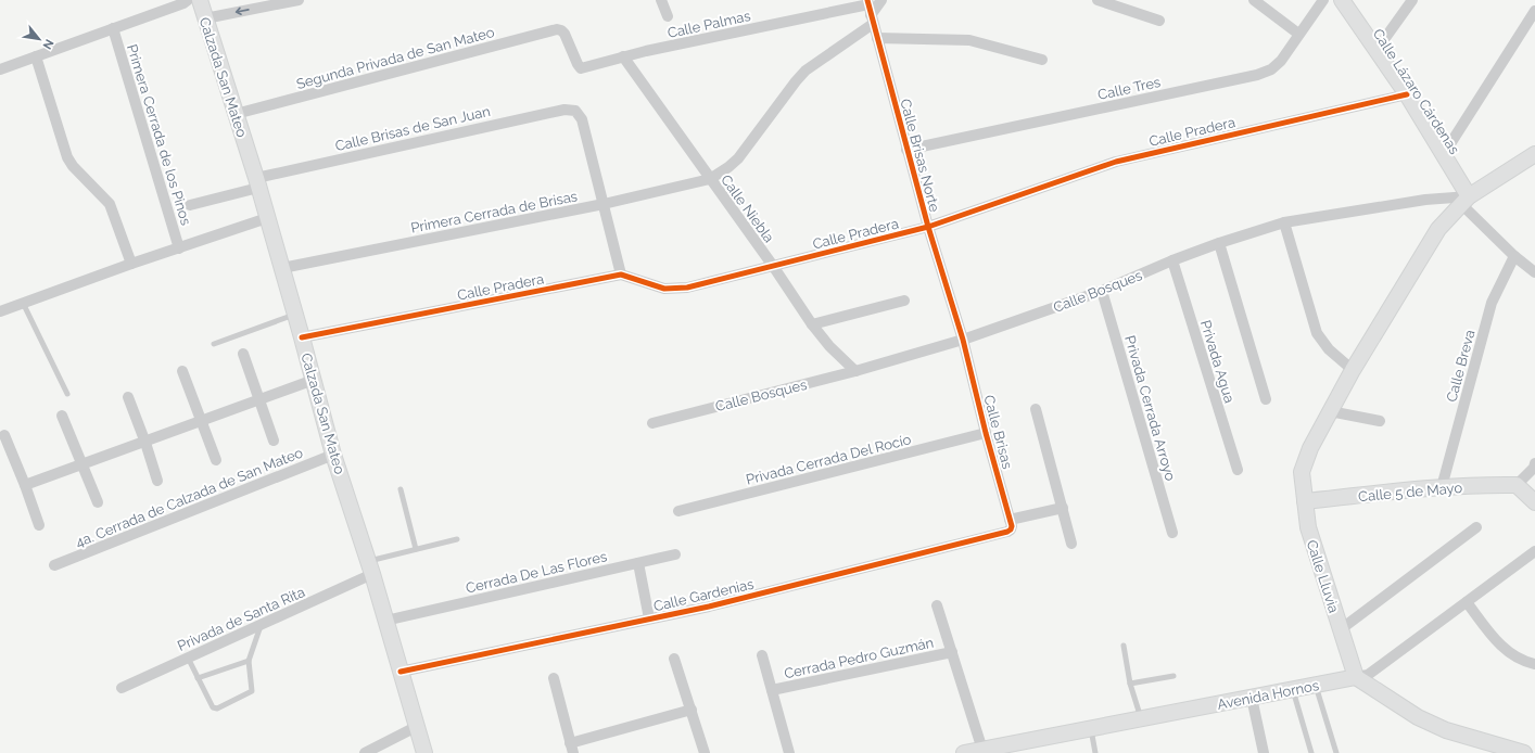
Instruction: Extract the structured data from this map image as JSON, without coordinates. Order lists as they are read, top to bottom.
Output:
{
  "streets": {
    "street": [
      "Calle Palmas",
      "Segunda Privada de San Mateo",
      "Calzada San Mateo",
      "Calle Tres",
      "Calle Lázaro Cárdenas",
      "Calle Brisas de San Juan",
      "Calle Pradera",
      "Primera Cerrada de los Pinos",
      "Calle Brisas Norte",
      "Calle Niebla",
      "Primera Cerrada de Brisas",
      "Calle Bosques",
      "Privada Agua",
      "Calle Breva",
      "Privada Cerrada Arroyo",
      "Calle Brisas",
      "Privada Cerrada Del Rocío",
      "Calle 5 de Mayo",
      "4a. Cerrada de Calzada de San Mateo",
      "Cerrada De Las Flores",
      "Calle Lluvia",
      "Calle Gardenias",
      "Privada de Santa Rita",
      "Cerrada Pedro Guzmán",
      "Avenida Hornos"
    ]
  },
  "crossings": [
    ["Calle Palmas", "Segunda Privada de San Mateo"],
    ["Calle Palmas", "Calle Brisas Norte"],
    ["Calle Palmas", "Calle Niebla"],
    ["Calle Palmas", "Primera Cerrada de Brisas"],
    ["Segunda Privada de San Mateo", "Calzada San Mateo"],
    ["Calzada San Mateo", "Calle Brisas de San Juan"],
    ["Calzada San Mateo", "Calle Pradera"],
    ["Calzada San Mateo", "Primera Cerrada de Brisas"],
    ["Calzada San Mateo", "4a. Cerrada de Calzada de San Mateo"],
    ["Calzada San Mateo", "Cerrada De Las Flores"],
    ["Calzada San Mateo", "Calle Gardenias"],
    ["Calzada San Mateo", "Privada de Santa Rita"],
    ["Calle Tres", "Calle Brisas Norte"],
    ["Calle Lázaro Cárdenas", "Calle Pradera"],
    ["Calle Lázaro Cárdenas", "Calle Bosques"],
    ["Calle Brisas de San Juan", "Primera Cerrada de Brisas"],
    ["Calle Pradera", "Calle Brisas Norte"],
    ["Calle Pradera", "Calle Niebla"],
    ["Calle Brisas Norte", "Primera Cerrada de Brisas"],
    ["Calle Brisas Norte", "Calle Bosques"],
    ["Calle Brisas Norte", "Calle Brisas"],
    ["Calle Niebla", "Primera Cerrada de Brisas"],
    ["Calle Niebla", "Calle Bosques"],
    ["Calle Bosques", "Privada Agua"],
    ["Calle Bosques", "Privada Cerrada Arroyo"],
    ["Calle Bosques", "Calle Brisas"],
    ["Calle Breva", "Calle 5 de Mayo"],
    ["Calle Brisas", "Privada Cerrada Del Rocío"],
    ["Calle Brisas", "Calle Gardenias"],
    ["Calle 5 de Mayo", "Calle Lluvia"],
    ["Calle Lluvia", "Avenida Hornos"]
  ],
  "north": "bottom right"
}
